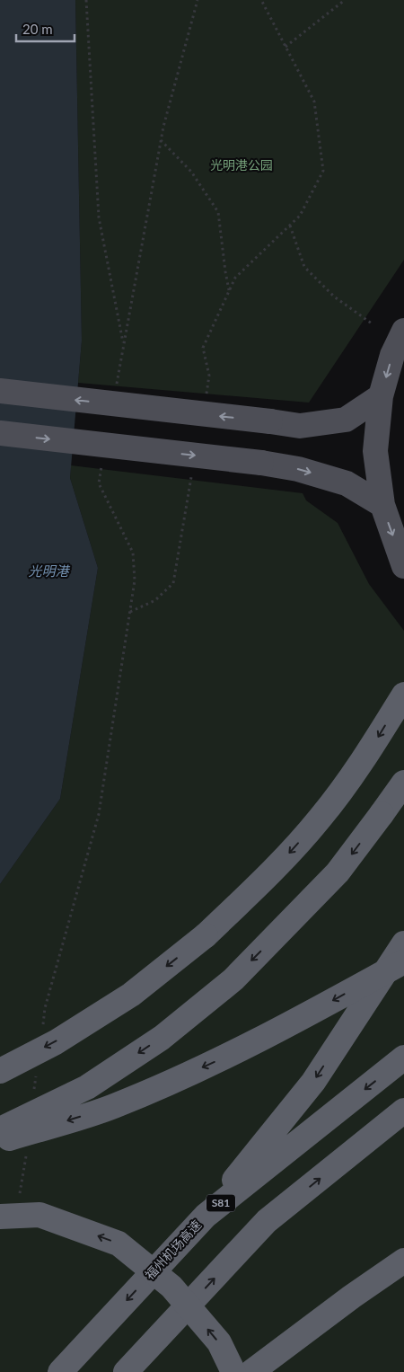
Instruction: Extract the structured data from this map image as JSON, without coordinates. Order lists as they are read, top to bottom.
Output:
{
  "streets": {
    "highway": ["S81", "福州机场高速"]
  },
  "water": ["光明港"],
  "parks": ["光明港公园"],
  "scale_bar": "20 m"
}
